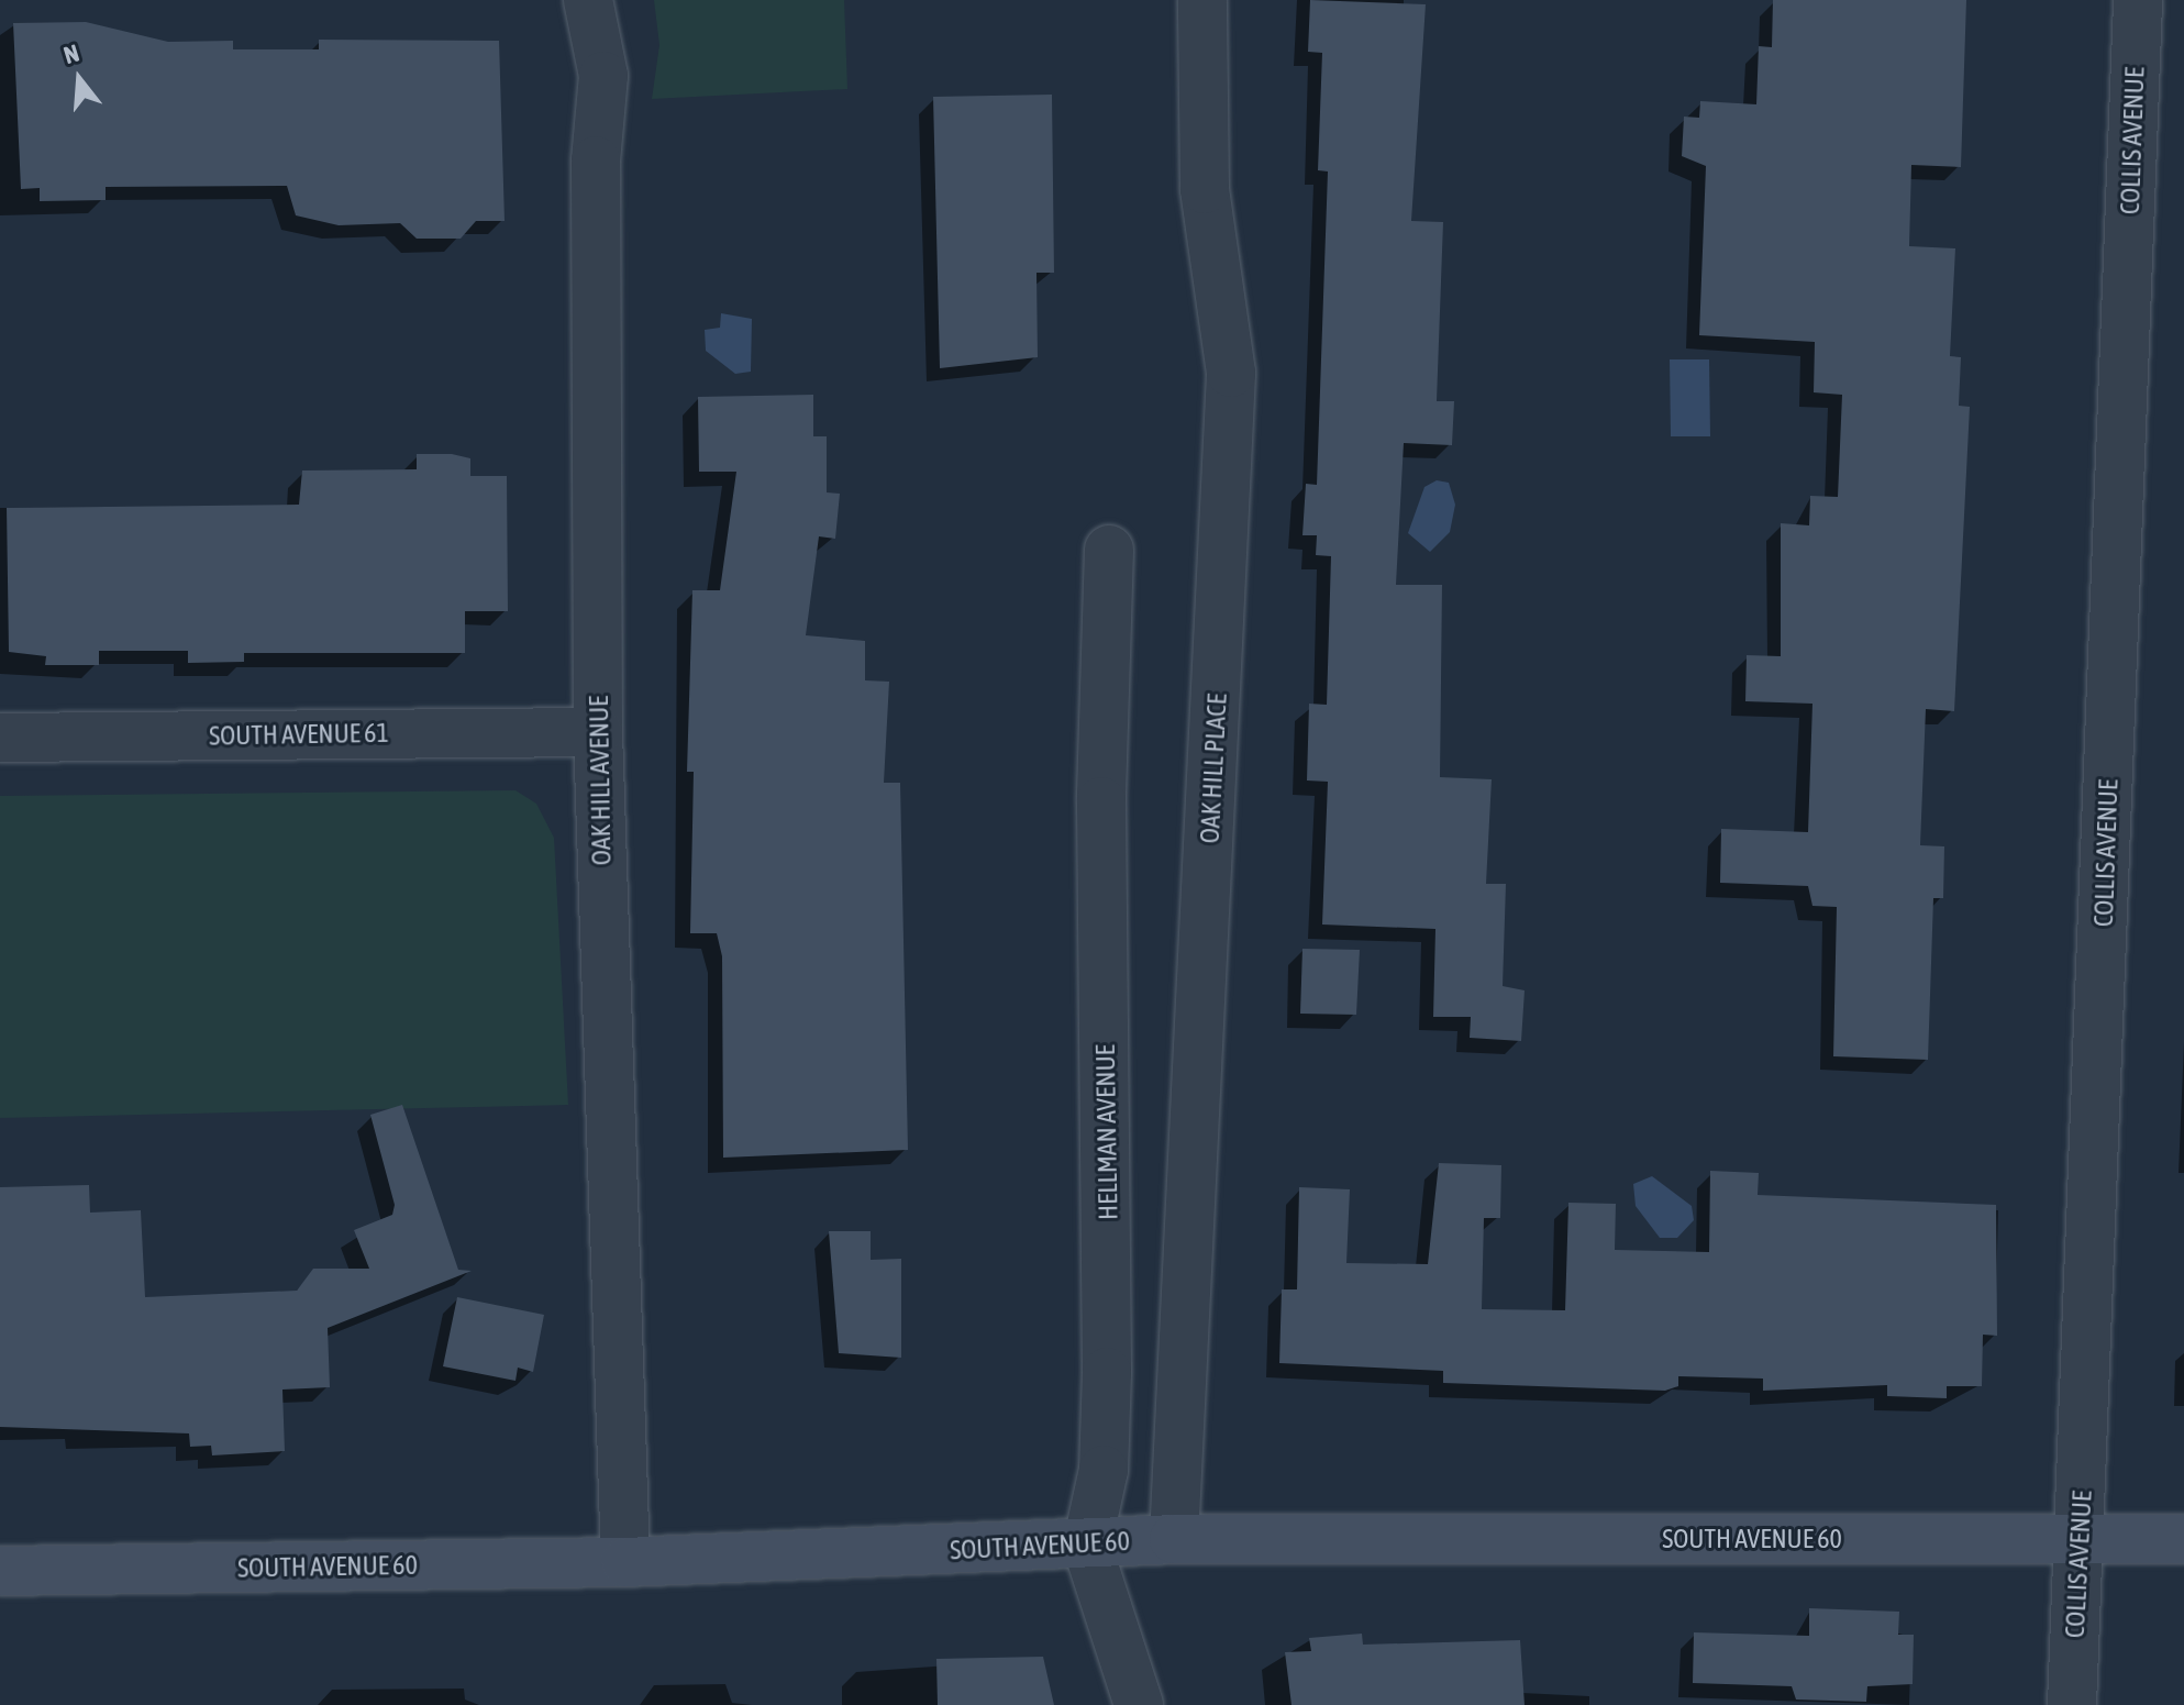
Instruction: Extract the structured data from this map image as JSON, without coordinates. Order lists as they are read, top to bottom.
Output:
{
  "streets": {
    "street": [
      "COLLIS AVENUE",
      "SOUTH AVENUE 61",
      "OAK HILL PLACE",
      "OAK HILL AVENUE",
      "HELLMAN AVENUE",
      "SOUTH AVENUE 60"
    ]
  },
  "crossings": [
    ["COLLIS AVENUE", "SOUTH AVENUE 60"],
    ["SOUTH AVENUE 61", "OAK HILL AVENUE"],
    ["OAK HILL PLACE", "SOUTH AVENUE 60"],
    ["OAK HILL AVENUE", "SOUTH AVENUE 60"],
    ["HELLMAN AVENUE", "SOUTH AVENUE 60"]
  ],
  "north": "top"
}
